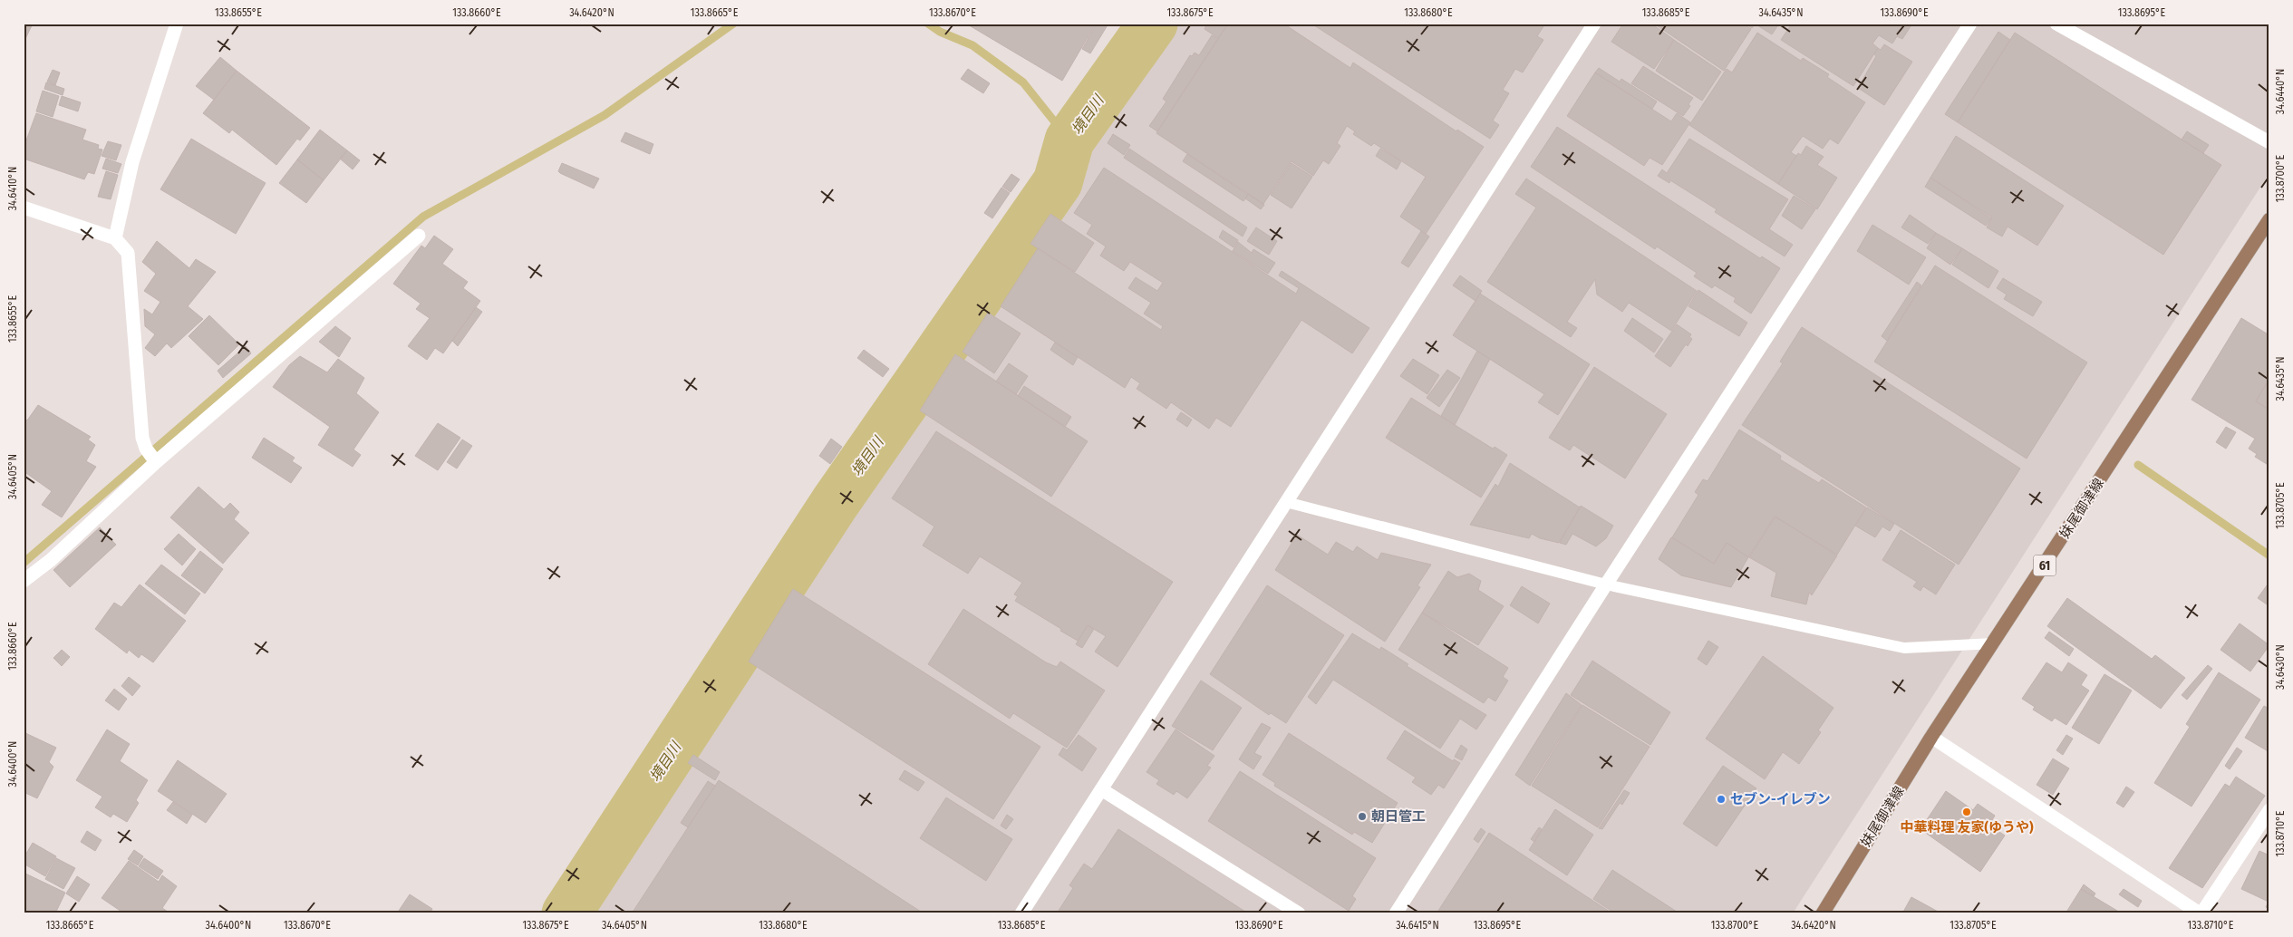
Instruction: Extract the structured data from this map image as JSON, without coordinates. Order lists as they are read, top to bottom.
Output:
{
  "streets": {
    "main road": ["妹尾御津線", "61"]
  },
  "water": ["境目川"],
  "places": ["セブン-イレブン", "中華料理 友家(ゆうや)", "朝日管工"],
  "coordinates": [
    "133.8655°E",
    "133.8660°E",
    "34.6420°N",
    "133.8665°E",
    "133.8670°E",
    "133.8675°E",
    "133.8680°E",
    "133.8685°E",
    "34.6435°N",
    "133.8690°E",
    "133.8695°E",
    "34.6440°N",
    "133.8700°E",
    "34.6410°N",
    "34.6405°N",
    "133.8705°E",
    "34.6430°N",
    "34.6400°N",
    "133.8710°E",
    "34.6415°N"
  ]
}
